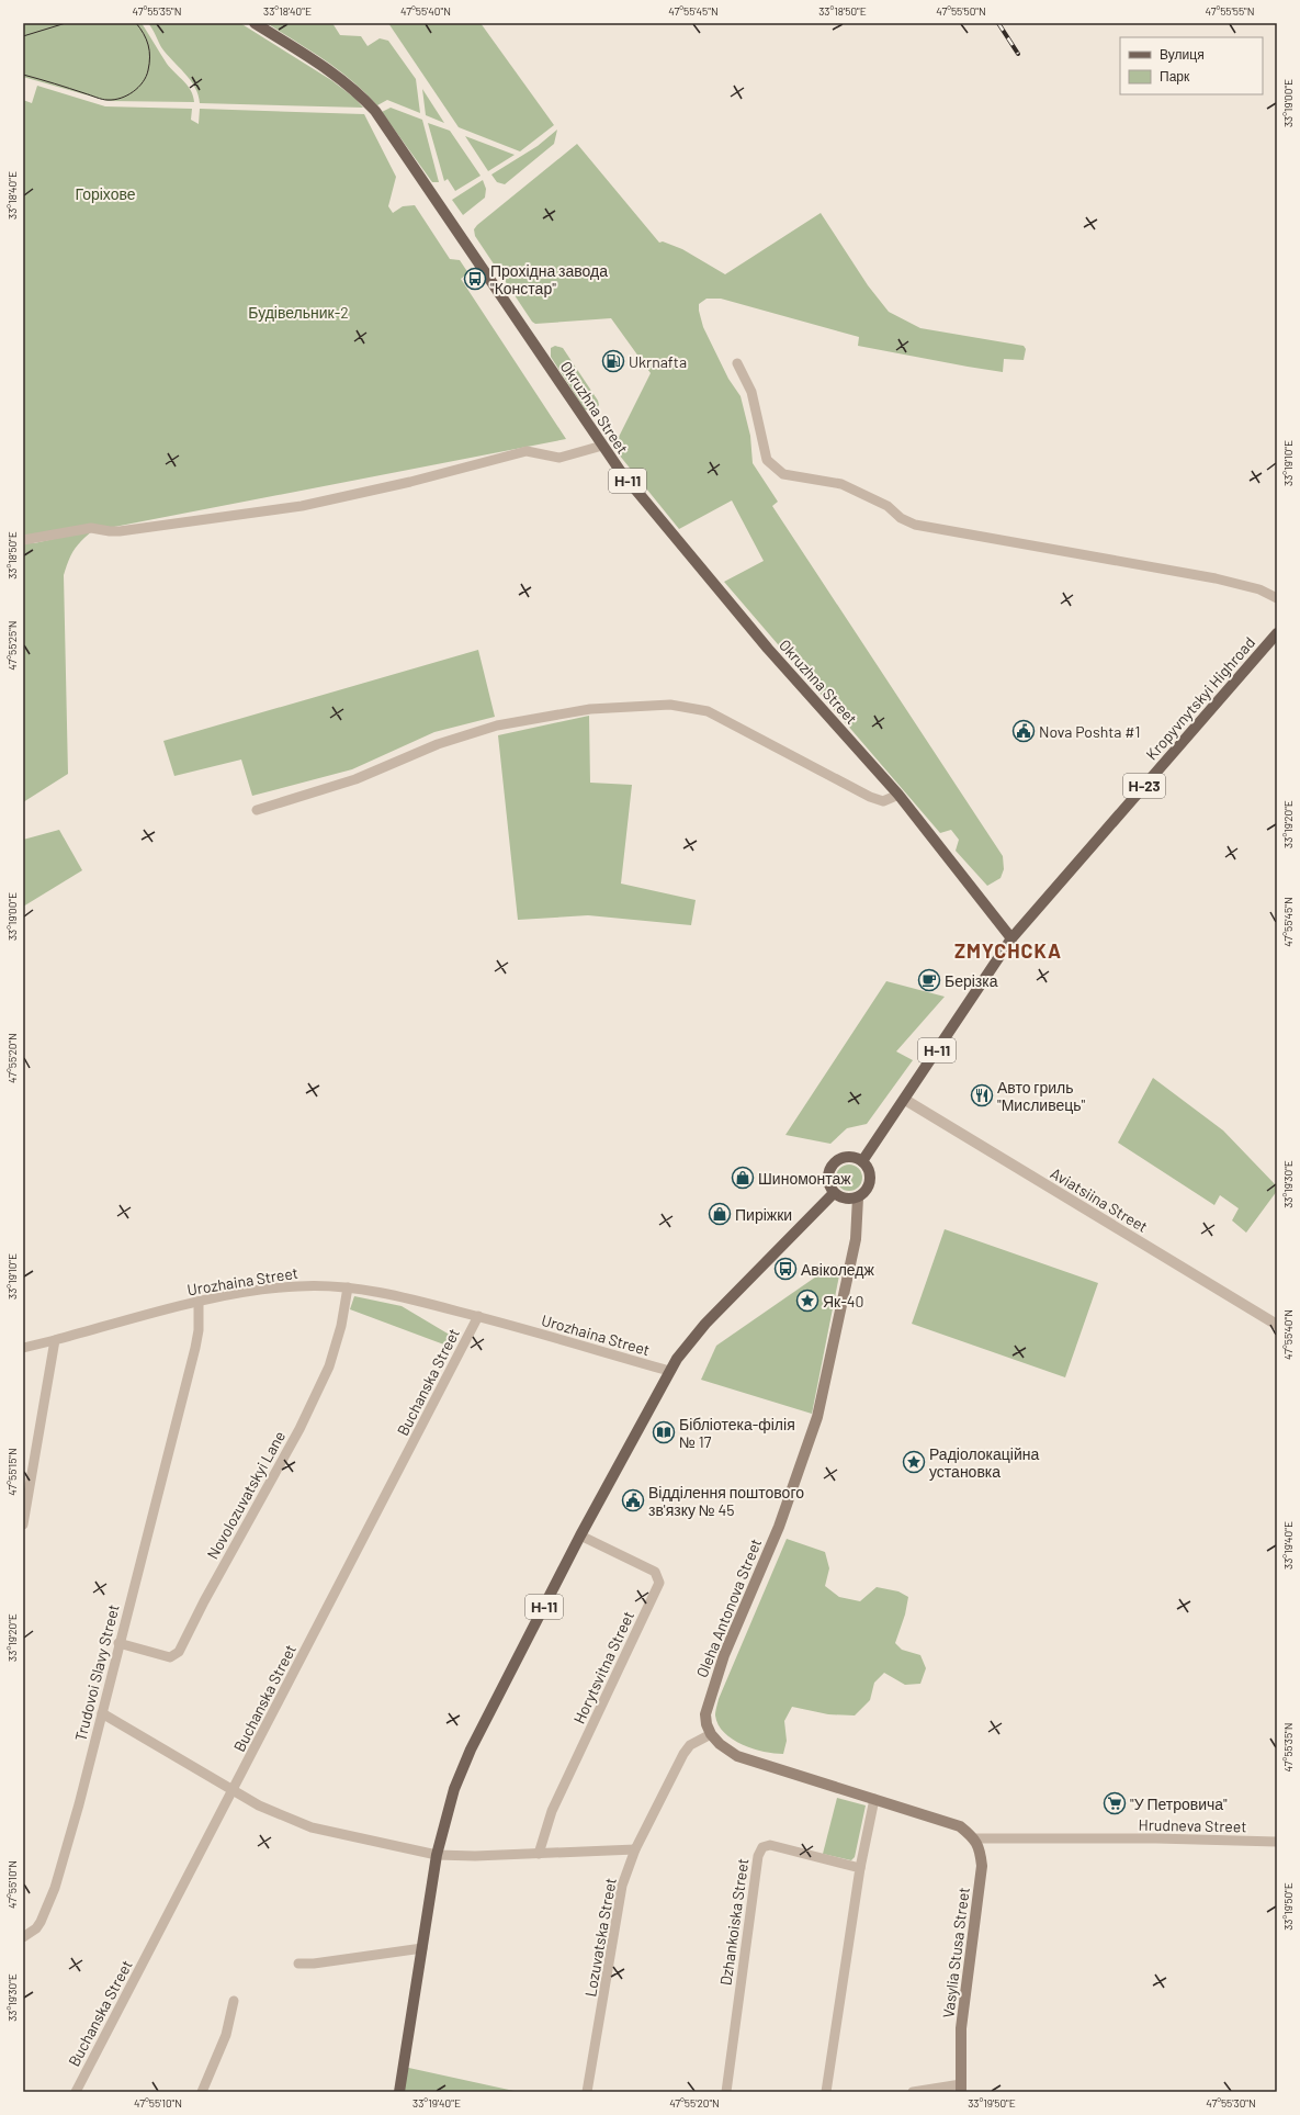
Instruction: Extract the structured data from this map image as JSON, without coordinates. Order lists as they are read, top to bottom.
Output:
{
  "streets": {
    "main road": [
      "Okruzhna Street",
      "Н-11",
      "Kropyvnytskyi Highroad",
      "Н-23",
      "Oleha Antonova Street",
      "Vasylia Stusa Street"
    ],
    "street": [
      "Aviatsiina Street",
      "Urozhaina Street",
      "Buchanska Street",
      "Novolozuvatskyi Lane",
      "Horytsvitna Street",
      "Trudovoi Slavy Street",
      "Hrudneva Street",
      "Dzhankoiska Street",
      "Lozuvatska Street"
    ]
  },
  "crossings": [
    ["Okruzhna Street", "Kropyvnytskyi Highroad"],
    ["Н-11", "Kropyvnytskyi Highroad"],
    ["Н-11", "Urozhaina Street"],
    ["Н-11", "Oleha Antonova Street"],
    ["Н-11", "Horytsvitna Street"],
    ["Kropyvnytskyi Highroad", "Aviatsiina Street"],
    ["Kropyvnytskyi Highroad", "Oleha Antonova Street"],
    ["Urozhaina Street", "Buchanska Street"],
    ["Urozhaina Street", "Novolozuvatskyi Lane"],
    ["Urozhaina Street", "Trudovoi Slavy Street"],
    ["Novolozuvatskyi Lane", "Trudovoi Slavy Street"],
    ["Oleha Antonova Street", "Lozuvatska Street"],
    ["Hrudneva Street", "Vasylia Stusa Street"]
  ],
  "districts": ["ZMYCHCKA"],
  "parks": ["Горіхове", "Будівельник-2"],
  "places": {
    "bus stop": ["Прохідна завода \"Констар\"", "Авіколедж"],
    "fuel station": ["Ukrnafta"],
    "public building": ["Nova Poshta #1", "Відділення поштового зв'язку № 45"],
    "cafe": ["Берізка"],
    "restaurant": ["Авто гриль \"Мисливець\""],
    "shop": ["Шиномонтаж", "Пиріжки"],
    "place": ["Як-40", "Радіолокаційна установка"],
    "library": ["Бібліотека-філія № 17"],
    "supermarket": ["\"У Петровича\""]
  },
  "legend": ["Вулиця", "Парк"],
  "coordinates": [
    "47°55'35\"N",
    "33°18'40\"E",
    "47°55'40\"N",
    "47°55'45\"N",
    "33°18'50\"E",
    "47°55'50\"N",
    "47°55'55\"N",
    "33°19'00\"E",
    "33°19'10\"E",
    "47°55'25\"N",
    "33°19'20\"E",
    "47°55'20\"N",
    "33°19'30\"E",
    "47°55'15\"N",
    "33°19'40\"E",
    "47°55'10\"N",
    "33°19'50\"E",
    "47°55'30\"N"
  ]
}
